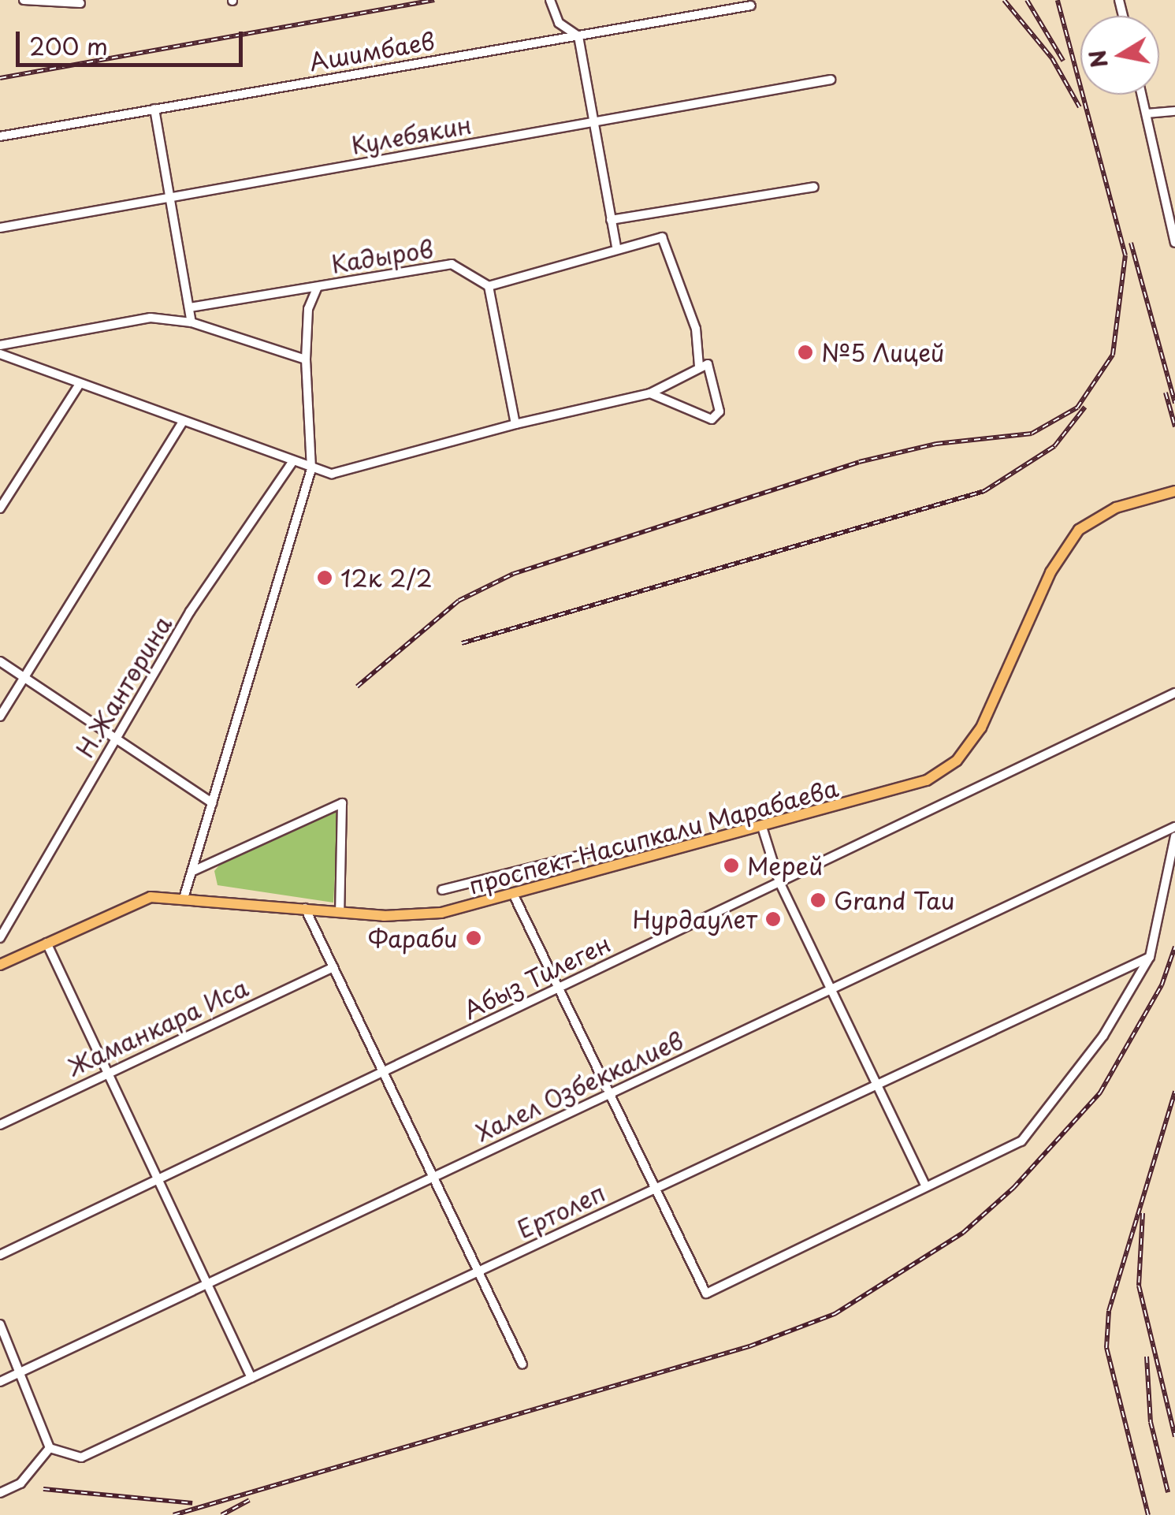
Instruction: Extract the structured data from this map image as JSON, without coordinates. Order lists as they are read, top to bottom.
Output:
{
  "streets": {
    "main road": ["проспект Насипкали Марабаева"],
    "street": [
      "Ашимбаев",
      "Кулебякин",
      "Кадыров",
      "Н.Жантөрина",
      "Абыз Тилеген",
      "Жаманкара Иса",
      "Халел Озбеккалиев",
      "Ертолеп"
    ]
  },
  "places": [
    "№5 Лицей",
    "12к 2/2",
    "Мерей",
    "Grand Tau",
    "Нурдаулет",
    "Фараби"
  ],
  "scale_bar": "200 m",
  "north": "left"
}
